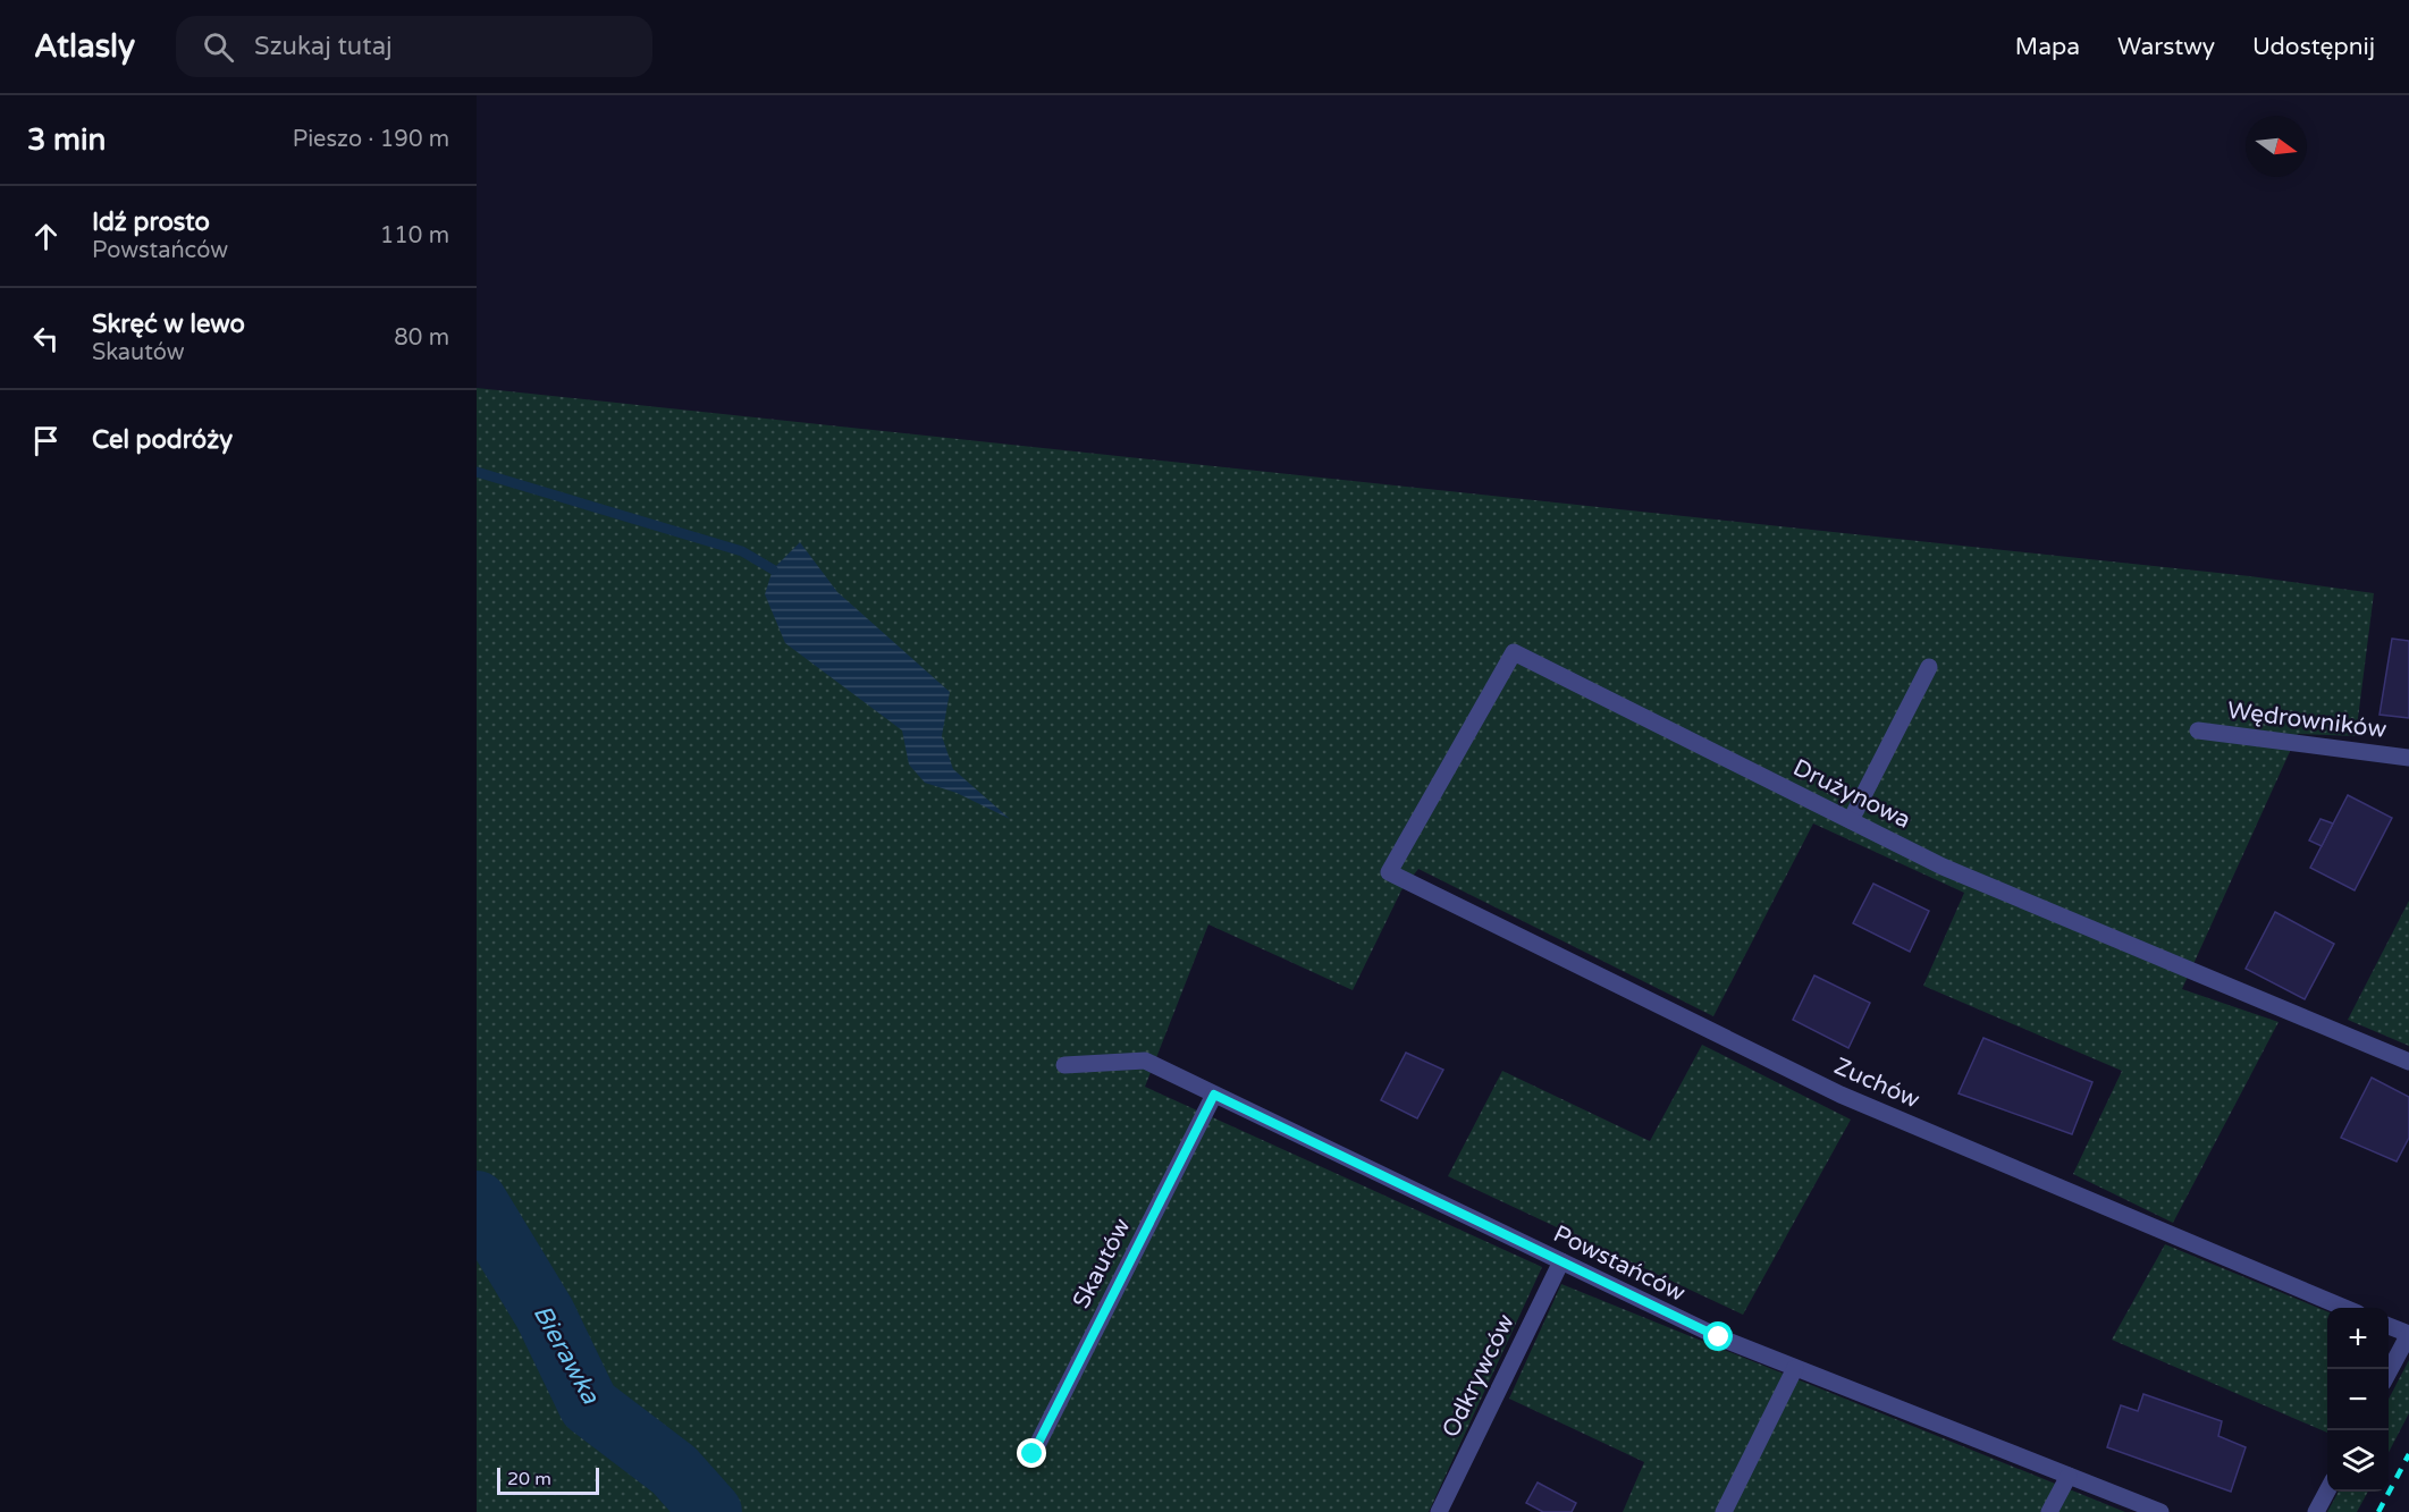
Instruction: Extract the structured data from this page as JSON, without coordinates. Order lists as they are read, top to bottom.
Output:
{
  "streets": {
    "street": [
      "Wędrowników",
      "Drużynowa",
      "Zuchów",
      "Skautów",
      "Powstańców",
      "Odkrywców"
    ]
  },
  "crossings": [
    ["Drużynowa", "Zuchów"],
    ["Skautów", "Powstańców"],
    ["Powstańców", "Odkrywców"]
  ],
  "water": ["Bierawka"],
  "scale_bar": "20 m",
  "north": "right",
  "page": {
    "header": "Atlasly",
    "search": "Szukaj tutaj",
    "nav": ["Mapa", "Warstwy", "Udostępnij"],
    "heading": ["3 min", "Pieszo · 190 m"],
    "list": [
      ["Idź prosto", "Powstańców", "110 m"],
      ["Skręć w lewo", "Skautów", "80 m"],
      "Cel podróży"
    ],
    "map_buttons": ["+", "−"],
    "scale": "20 m"
  }
}
